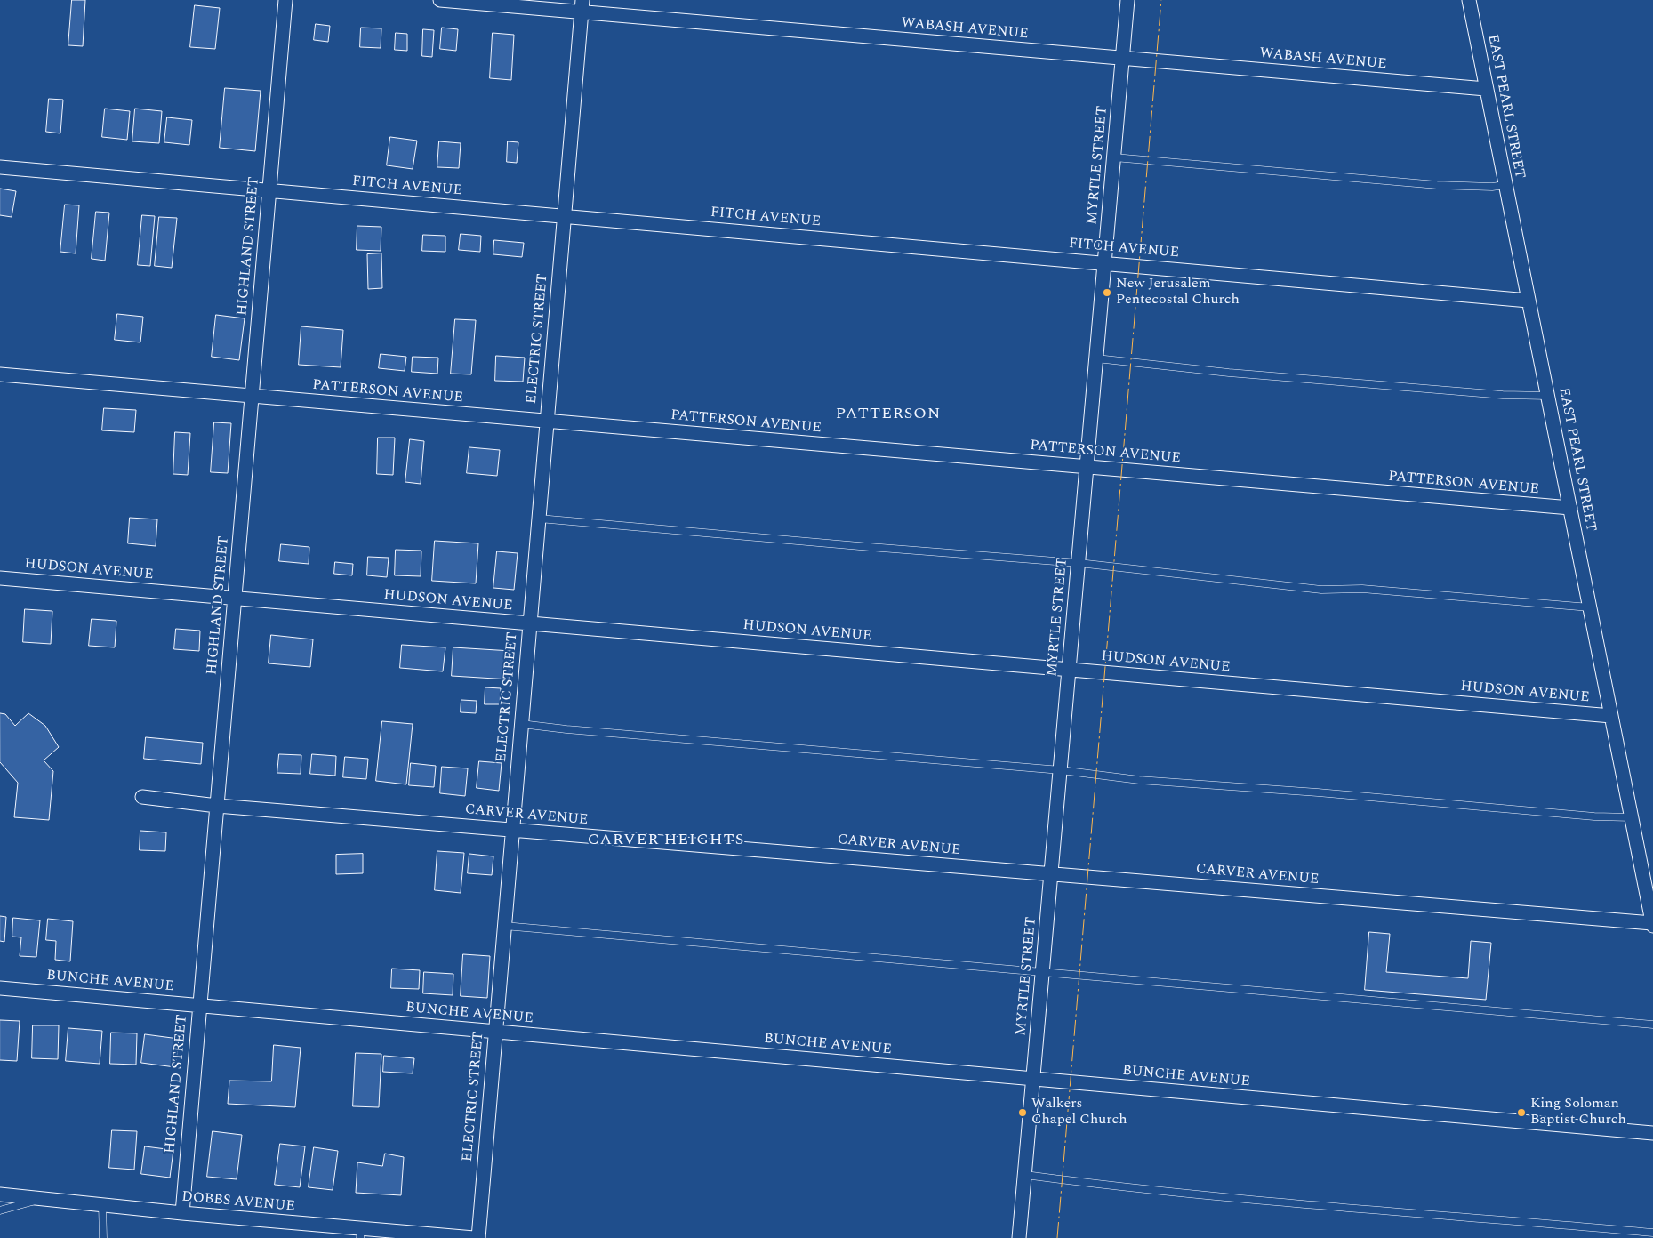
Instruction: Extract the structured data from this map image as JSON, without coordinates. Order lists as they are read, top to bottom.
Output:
{
  "streets": {
    "street": [
      "WABASH AVENUE",
      "EAST PEARL STREET",
      "MYRTLE STREET",
      "FITCH AVENUE",
      "HIGHLAND STREET",
      "ELECTRIC STREET",
      "PATTERSON AVENUE",
      "HUDSON AVENUE",
      "CARVER AVENUE",
      "BUNCHE AVENUE",
      "DOBBS AVENUE"
    ]
  },
  "crossings": [
    ["WABASH AVENUE", "EAST PEARL STREET"],
    ["WABASH AVENUE", "MYRTLE STREET"],
    ["WABASH AVENUE", "ELECTRIC STREET"],
    ["EAST PEARL STREET", "FITCH AVENUE"],
    ["EAST PEARL STREET", "PATTERSON AVENUE"],
    ["EAST PEARL STREET", "HUDSON AVENUE"],
    ["EAST PEARL STREET", "CARVER AVENUE"],
    ["MYRTLE STREET", "FITCH AVENUE"],
    ["MYRTLE STREET", "PATTERSON AVENUE"],
    ["MYRTLE STREET", "HUDSON AVENUE"],
    ["MYRTLE STREET", "CARVER AVENUE"],
    ["MYRTLE STREET", "BUNCHE AVENUE"],
    ["FITCH AVENUE", "HIGHLAND STREET"],
    ["FITCH AVENUE", "ELECTRIC STREET"],
    ["HIGHLAND STREET", "PATTERSON AVENUE"],
    ["HIGHLAND STREET", "HUDSON AVENUE"],
    ["HIGHLAND STREET", "CARVER AVENUE"],
    ["HIGHLAND STREET", "BUNCHE AVENUE"],
    ["HIGHLAND STREET", "DOBBS AVENUE"],
    ["ELECTRIC STREET", "PATTERSON AVENUE"],
    ["ELECTRIC STREET", "HUDSON AVENUE"],
    ["ELECTRIC STREET", "CARVER AVENUE"],
    ["ELECTRIC STREET", "BUNCHE AVENUE"]
  ],
  "districts": ["PATTERSON", "CARVER HEIGHTS"],
  "places": ["New Jerusalem Pentecostal Church", "Walkers Chapel Church", "King Soloman Baptist Church"]
}
